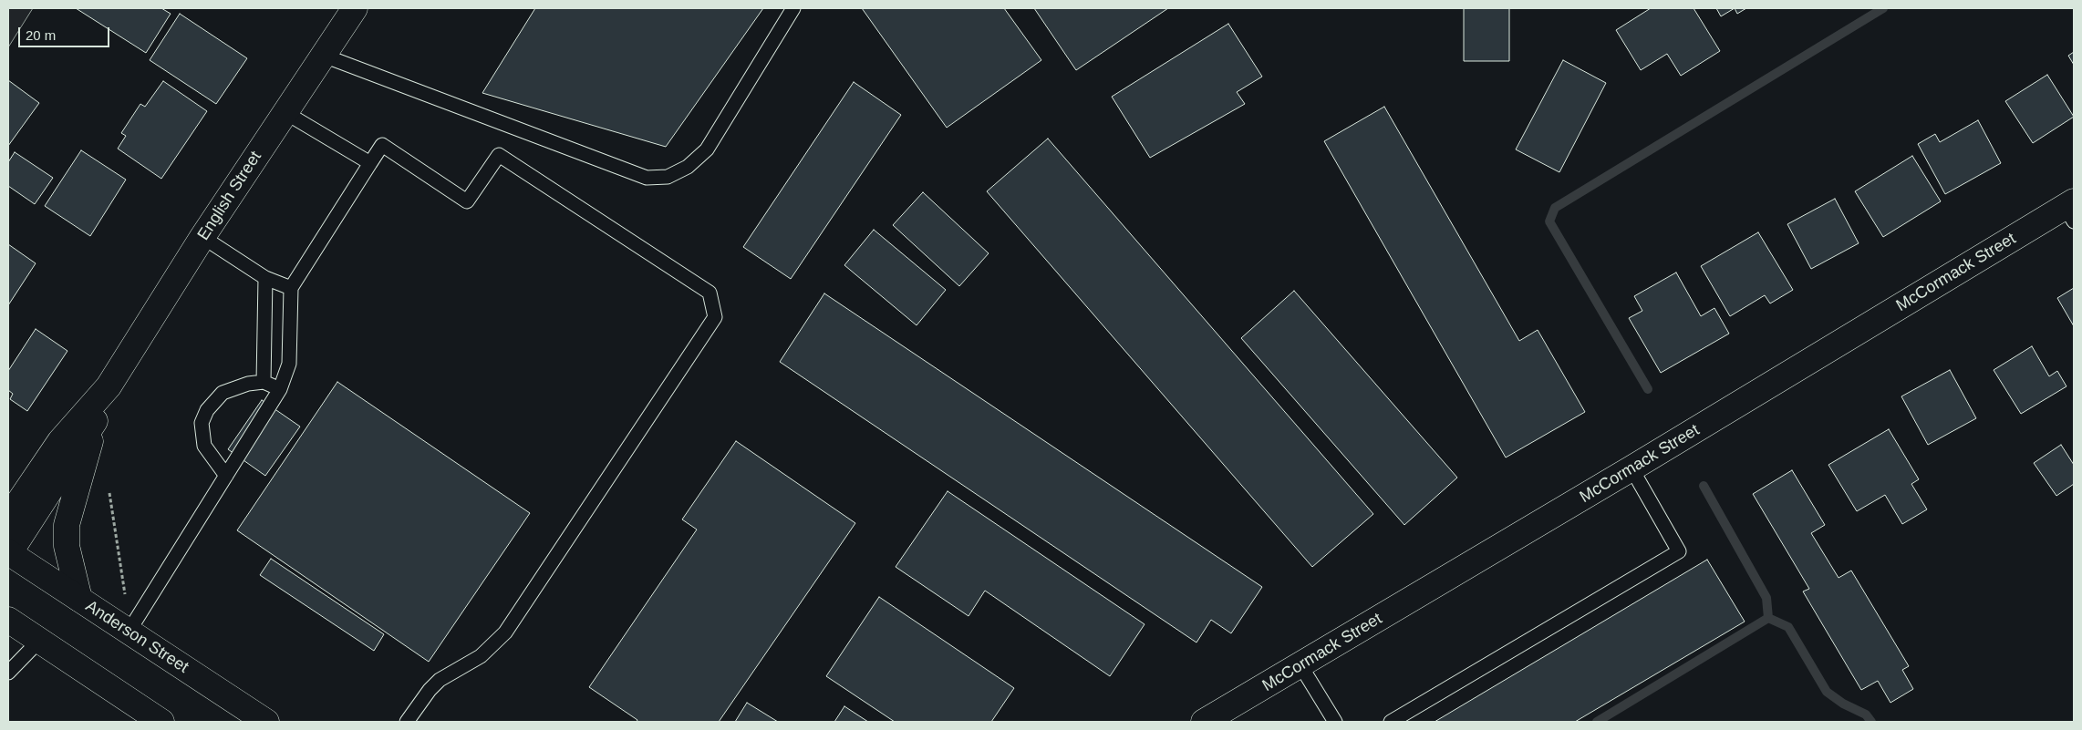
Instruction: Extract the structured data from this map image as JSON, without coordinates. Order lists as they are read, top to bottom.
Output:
{
  "streets": {
    "street": ["English Street", "McCormack Street", "Anderson Street"]
  },
  "crossings": [
    ["English Street", "Anderson Street"]
  ],
  "scale_bar": "20 m"
}
